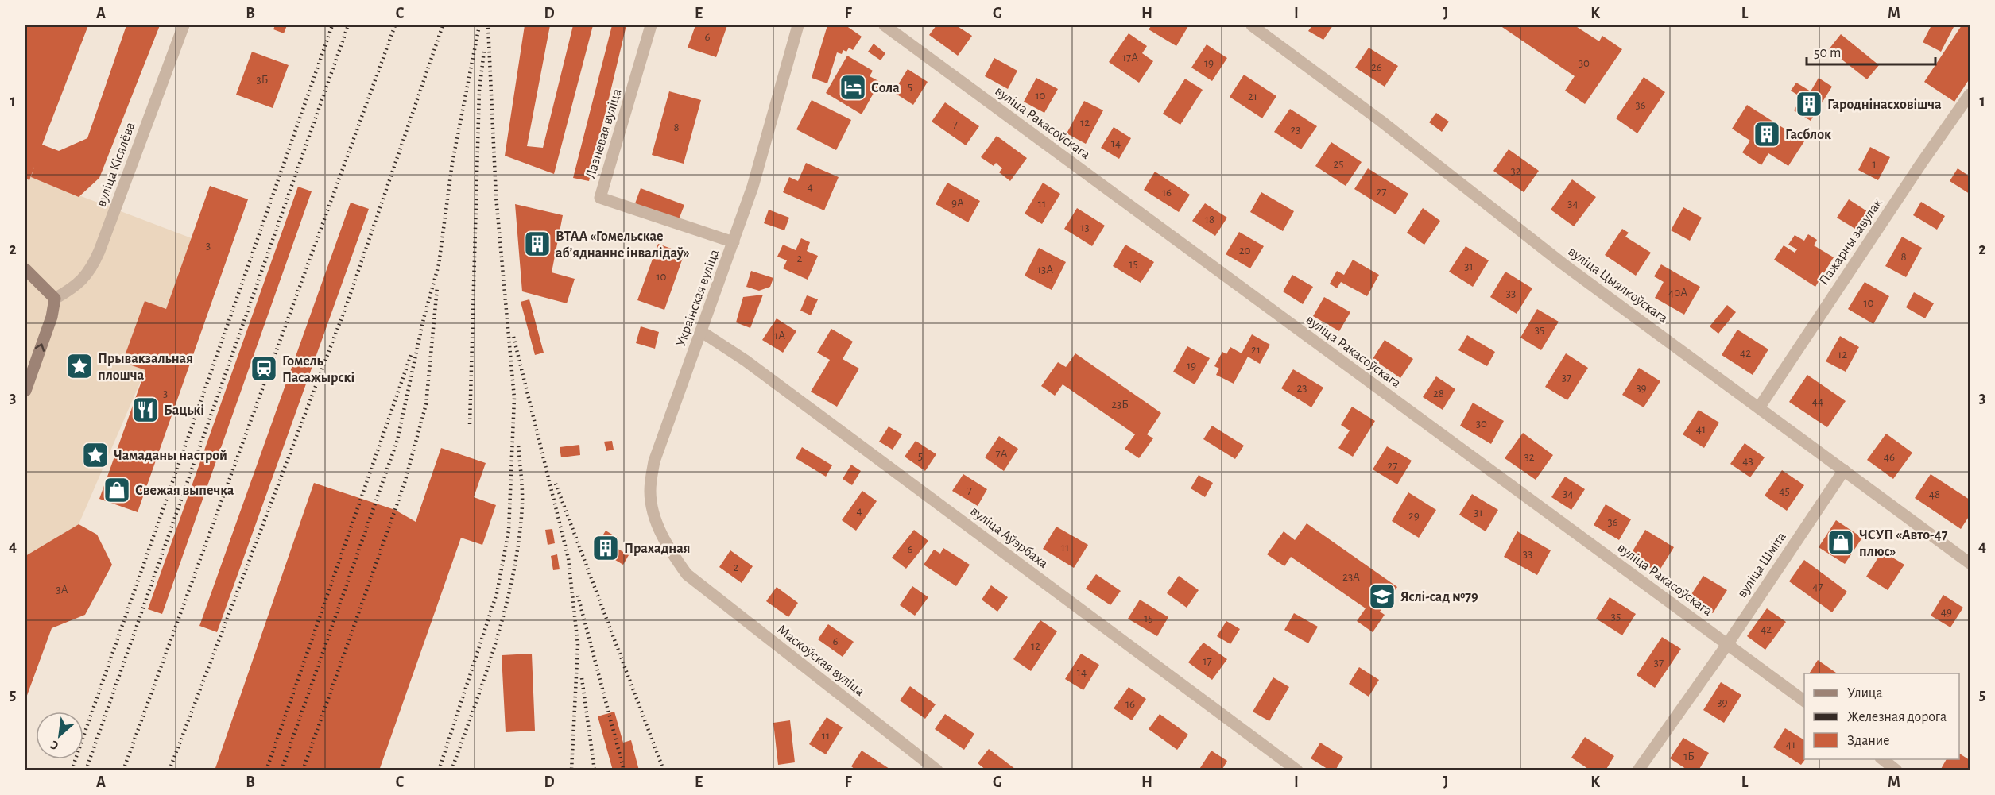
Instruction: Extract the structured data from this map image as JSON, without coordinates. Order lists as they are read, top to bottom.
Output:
{
  "streets": {
    "street": [
      "вуліца Ракасоўскага",
      "Лазневая вуліца",
      "вуліца Кісялёва",
      "Пажарны завулак",
      "вуліца Цыялкоўскага",
      "Украінская вуліца",
      "вуліца Аўэрбаха",
      "вуліца Шміта",
      "Маскоўская вуліца"
    ]
  },
  "crossings": [
    ["вуліца Ракасоўскага", "вуліца Шміта"],
    ["Лазневая вуліца", "Украінская вуліца"],
    ["Пажарны завулак", "вуліца Цыялкоўскага"],
    ["вуліца Цыялкоўскага", "вуліца Шміта"],
    ["Украінская вуліца", "вуліца Аўэрбаха"],
    ["Украінская вуліца", "Маскоўская вуліца"]
  ],
  "places": {
    "hotel": ["Сола"],
    "building": [
      "Гароднінасховішча",
      "Гасблок",
      "ВТАА «Гомельскае абʼяднанне інвалідаў»",
      "Прахадная"
    ],
    "place": ["Прывакзальная плошча", "Чамаданы настрой"],
    "station": ["Гомель Пасажырскі"],
    "restaurant": ["Бацькі"],
    "shop": ["Свежая выпечка", "ЧСУП «Авто-47 плюс»"],
    "school or university": ["Яслі-сад №79"]
  },
  "house_numbers": [
    "6",
    "17А",
    "19",
    "30",
    "26",
    "3Б",
    "5",
    "10",
    "21",
    "36",
    "12",
    "7",
    "8",
    "23",
    "14",
    "25",
    "1",
    "32",
    "4",
    "27",
    "16",
    "9А",
    "11",
    "34",
    "18",
    "13",
    "3",
    "20",
    "8",
    "2",
    "15",
    "31",
    "13А",
    "10",
    "40А",
    "33",
    "10",
    "35",
    "1А",
    "21",
    "42",
    "12",
    "19",
    "37",
    "23",
    "39",
    "3",
    "28",
    "44",
    "23Б",
    "30",
    "41",
    "7А",
    "5",
    "32",
    "46",
    "43",
    "27",
    "7",
    "45",
    "34",
    "48",
    "4",
    "31",
    "29",
    "36",
    "11",
    "6",
    "33",
    "2",
    "23А",
    "47",
    "3А",
    "49",
    "35",
    "15",
    "42",
    "6",
    "12",
    "17",
    "37",
    "14",
    "39",
    "16",
    "11",
    "41",
    "1Б"
  ],
  "legend": ["Улица", "Железная дорога", "Здание"],
  "scale_bar": "50 m",
  "north": "bottom left",
  "grid": {
    "columns": [
      "A",
      "B",
      "C",
      "D",
      "E",
      "F",
      "G",
      "H",
      "I",
      "J",
      "K",
      "L",
      "M"
    ],
    "rows": [
      "1",
      "2",
      "3",
      "4",
      "5"
    ]
  }
}
